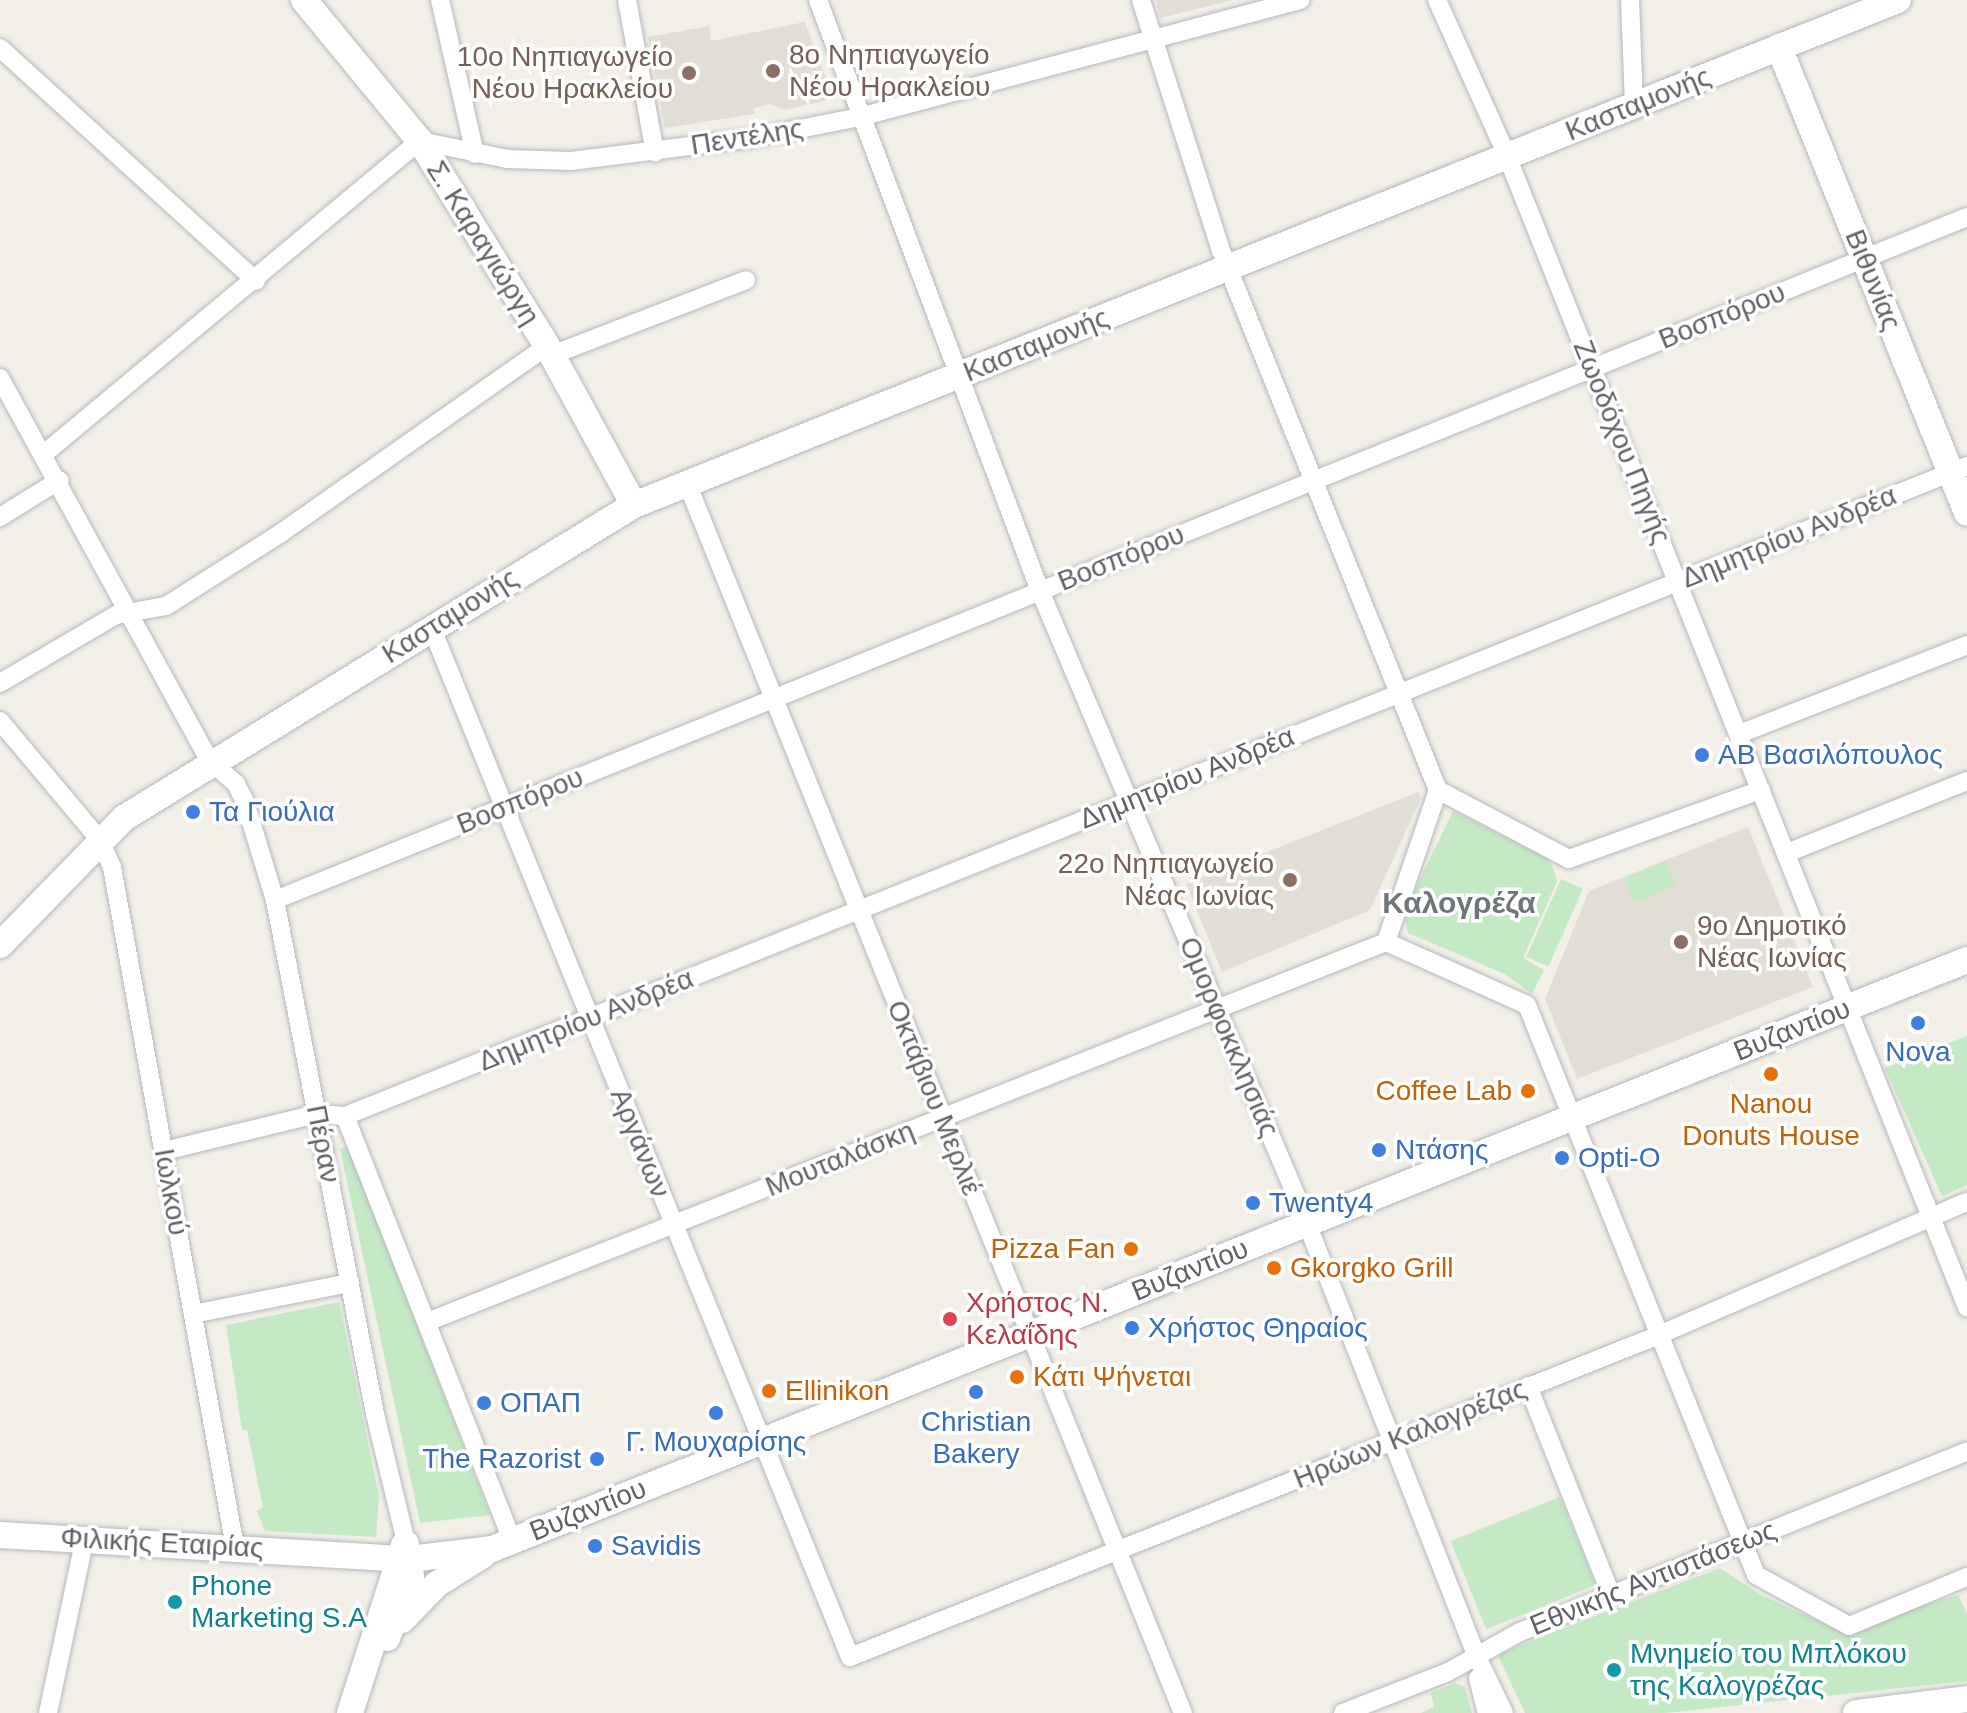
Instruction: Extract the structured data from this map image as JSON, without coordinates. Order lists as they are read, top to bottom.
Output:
{
  "streets": {
    "street": [
      "Κασταμονής",
      "Πεντέλης",
      "Σ. Καραγιώργη",
      "Βιθυνίας",
      "Βοσπόρου",
      "Ζωοδόχου Πηγής",
      "Δημητρίου Ανδρέα",
      "Βυζαντίου",
      "Ομορφοκκλησιάς",
      "Οκτάβιου Μερλιέ",
      "Αργάνων",
      "Πέραν",
      "Μουταλάσκη",
      "Ιωλκού",
      "Ηρώων Καλογρέζας",
      "Φιλικής Εταιρίας",
      "Εθνικής Αντιστάσεως"
    ]
  },
  "crossings": [
    ["Κασταμονής", "Σ. Καραγιώργη"],
    ["Κασταμονής", "Βιθυνίας"],
    ["Κασταμονής", "Ζωοδόχου Πηγής"],
    ["Κασταμονής", "Ομορφοκκλησιάς"],
    ["Κασταμονής", "Οκτάβιου Μερλιέ"],
    ["Κασταμονής", "Αργάνων"],
    ["Κασταμονής", "Πέραν"],
    ["Κασταμονής", "Ιωλκού"],
    ["Πεντέλης", "Σ. Καραγιώργη"],
    ["Πεντέλης", "Ομορφοκκλησιάς"],
    ["Βιθυνίας", "Βοσπόρου"],
    ["Βιθυνίας", "Δημητρίου Ανδρέα"],
    ["Βοσπόρου", "Ζωοδόχου Πηγής"],
    ["Βοσπόρου", "Ομορφοκκλησιάς"],
    ["Βοσπόρου", "Οκτάβιου Μερλιέ"],
    ["Βοσπόρου", "Αργάνων"],
    ["Βοσπόρου", "Πέραν"],
    ["Ζωοδόχου Πηγής", "Δημητρίου Ανδρέα"],
    ["Ζωοδόχου Πηγής", "Βυζαντίου"],
    ["Ζωοδόχου Πηγής", "Ηρώων Καλογρέζας"],
    ["Δημητρίου Ανδρέα", "Ομορφοκκλησιάς"],
    ["Δημητρίου Ανδρέα", "Οκτάβιου Μερλιέ"],
    ["Δημητρίου Ανδρέα", "Αργάνων"],
    ["Δημητρίου Ανδρέα", "Πέραν"],
    ["Δημητρίου Ανδρέα", "Ιωλκού"],
    ["Βυζαντίου", "Ομορφοκκλησιάς"],
    ["Βυζαντίου", "Οκτάβιου Μερλιέ"],
    ["Βυζαντίου", "Αργάνων"],
    ["Βυζαντίου", "Πέραν"],
    ["Βυζαντίου", "Φιλικής Εταιρίας"],
    ["Ομορφοκκλησιάς", "Μουταλάσκη"],
    ["Ομορφοκκλησιάς", "Ηρώων Καλογρέζας"],
    ["Ομορφοκκλησιάς", "Εθνικής Αντιστάσεως"],
    ["Οκτάβιου Μερλιέ", "Μουταλάσκη"],
    ["Οκτάβιου Μερλιέ", "Ηρώων Καλογρέζας"],
    ["Αργάνων", "Μουταλάσκη"],
    ["Αργάνων", "Ηρώων Καλογρέζας"],
    ["Πέραν", "Μουταλάσκη"],
    ["Πέραν", "Φιλικής Εταιρίας"],
    ["Ιωλκού", "Φιλικής Εταιρίας"]
  ],
  "districts": ["Καλογρέζα"],
  "places": [
    "8ο Νηπιαγωγείο Νέου Ηρακλείου",
    "10ο Νηπιαγωγείο Νέου Ηρακλείου",
    "ΑΒ Βασιλόπουλος",
    "Τα Γιούλια",
    "22ο Νηπιαγωγείο Νέας Ιωνίας",
    "9ο Δημοτικό Νέας Ιωνίας",
    "Nova",
    "Nanou Donuts House",
    "Coffee Lab",
    "Ντάσης",
    "Opti-O",
    "Twenty4",
    "Pizza Fan",
    "Gkorgko Grill",
    "Χρήστος Ν. Κελαΐδης",
    "Χρήστος Θηραίος",
    "Κάτι Ψήνεται",
    "Ellinikon",
    "Christian Bakery",
    "ΟΠΑΠ",
    "Γ. Μουχαρίσης",
    "The Razorist",
    "Savidis",
    "Phone Marketing S.A",
    "Μνημείο του Μπλόκου της Καλογρέζας"
  ]
}
